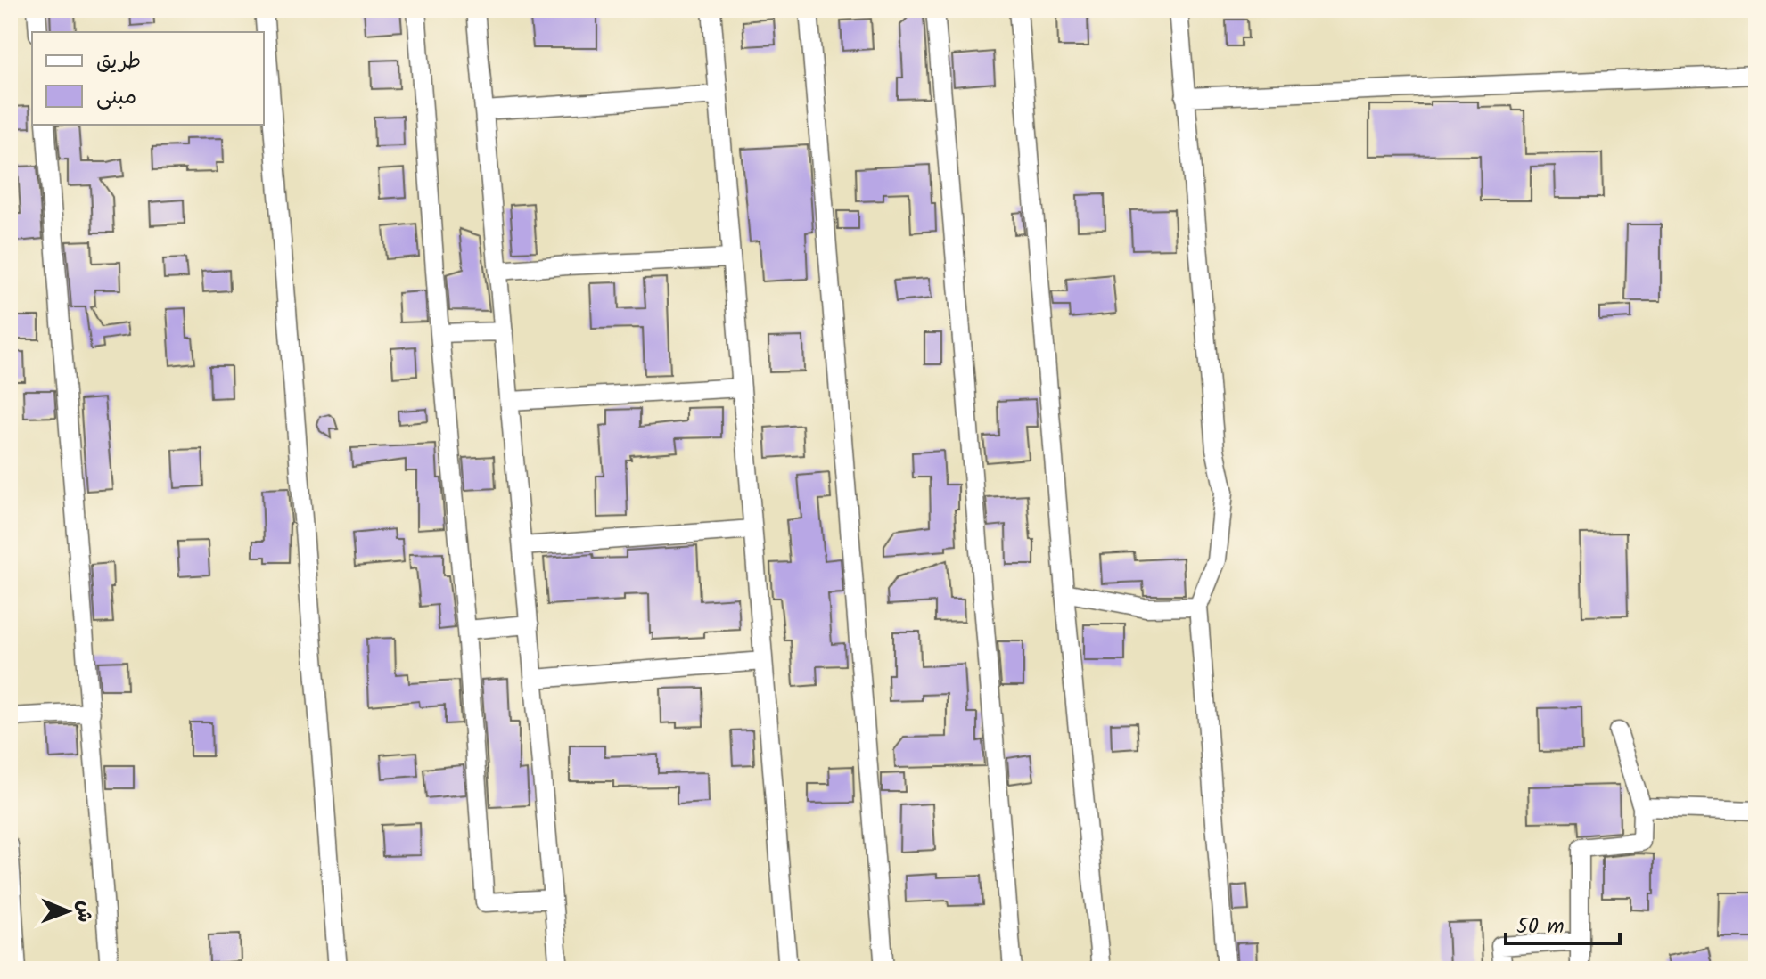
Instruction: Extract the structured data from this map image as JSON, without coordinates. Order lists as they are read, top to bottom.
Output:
{
  "legend": ["طريق", "مبنى"],
  "scale_bar": "50 m",
  "north": "right"
}
